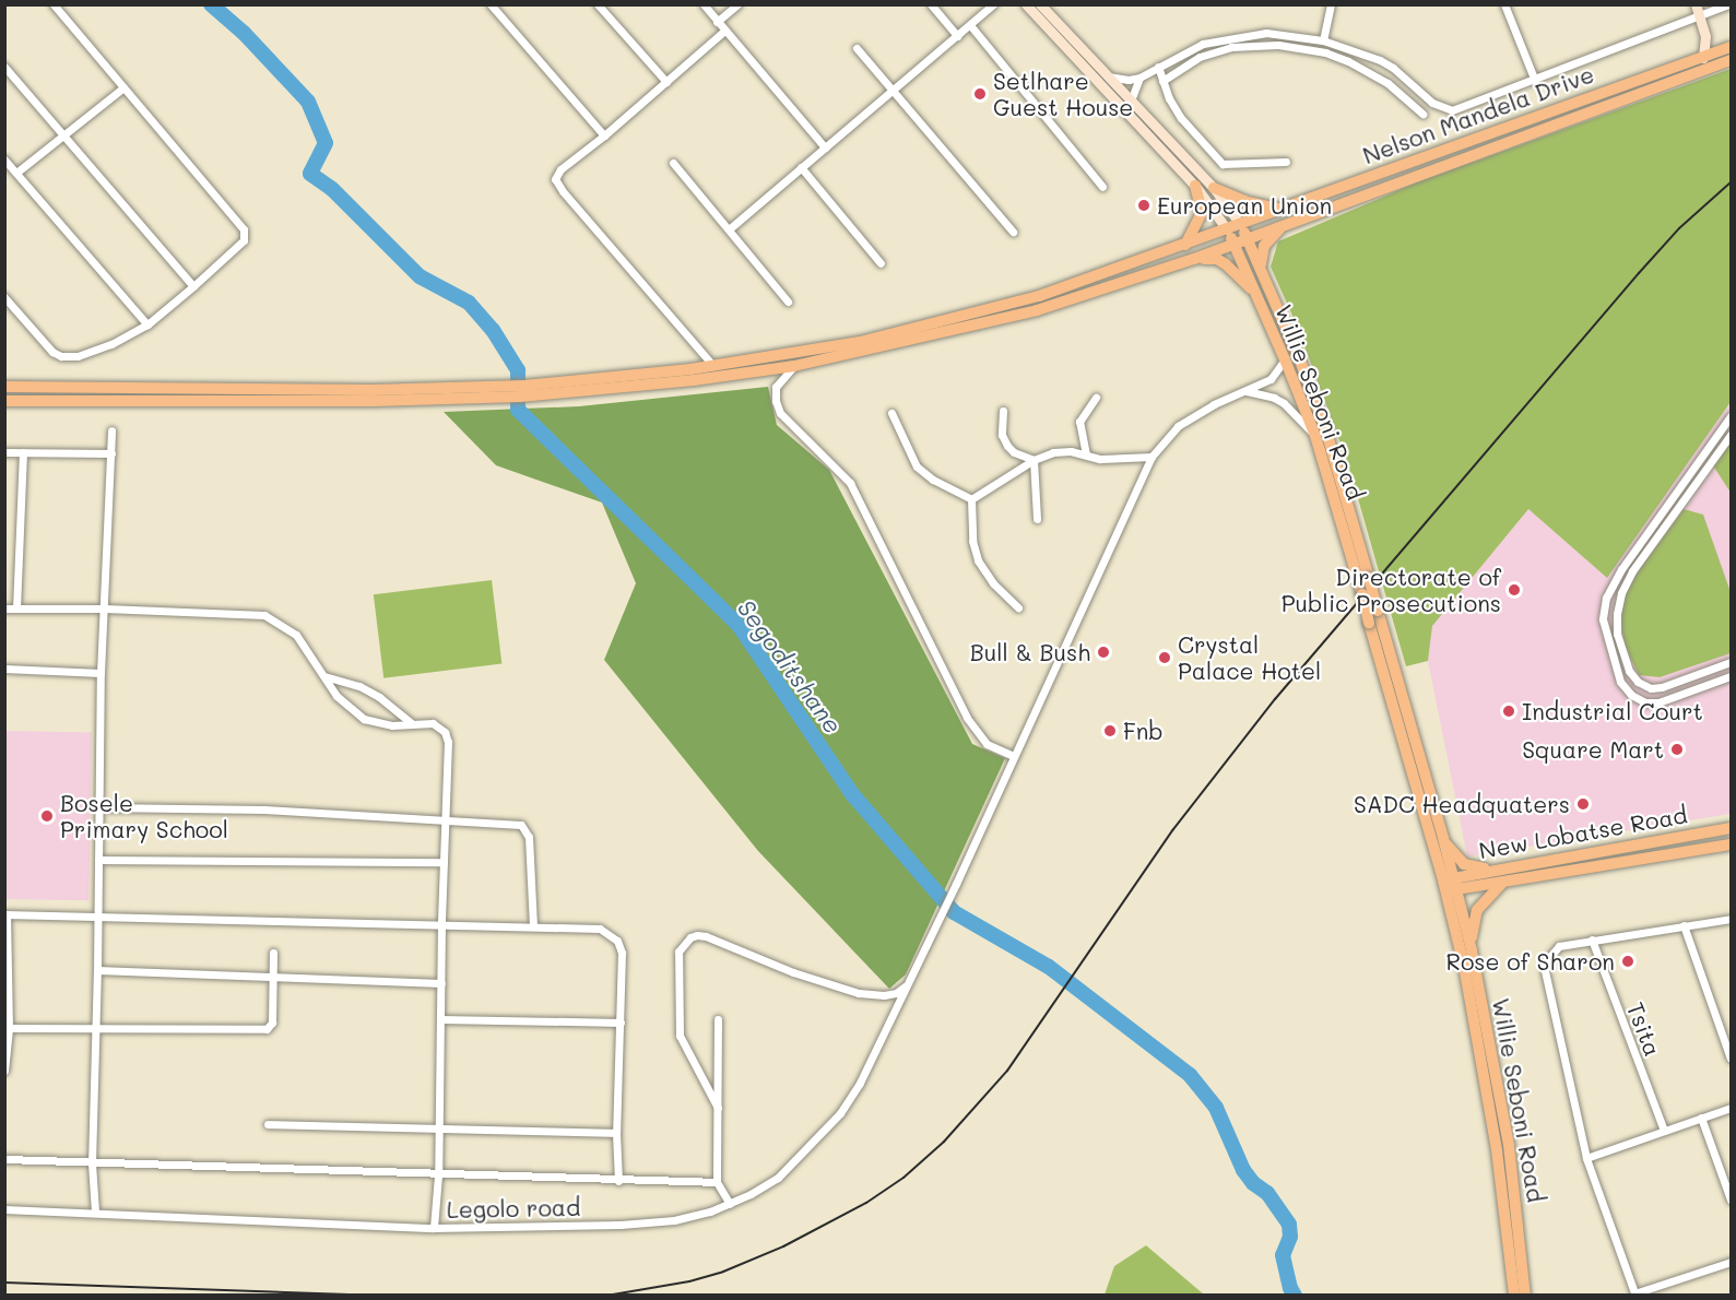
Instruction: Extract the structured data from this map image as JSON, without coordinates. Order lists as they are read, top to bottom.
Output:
{
  "streets": {
    "main road": ["Nelson Mandela Drive", "Willie Seboni Road", "New Lobatse Road"],
    "street": ["Tsita", "Legolo road"]
  },
  "crossings": [
    ["Nelson Mandela Drive", "Willie Seboni Road"],
    ["Willie Seboni Road", "New Lobatse Road"],
    ["Willie Seboni Road", "Legolo road"]
  ],
  "water": ["Segoditshane"],
  "places": [
    "Setlhare Guest House",
    "European Union",
    "Directorate of Public Prosecutions",
    "Bull & Bush",
    "Crystal Palace Hotel",
    "Industrial Court",
    "Fnb",
    "Square Mart",
    "SADC Headquaters",
    "Bosele Primary School",
    "Rose of Sharon"
  ]
}
